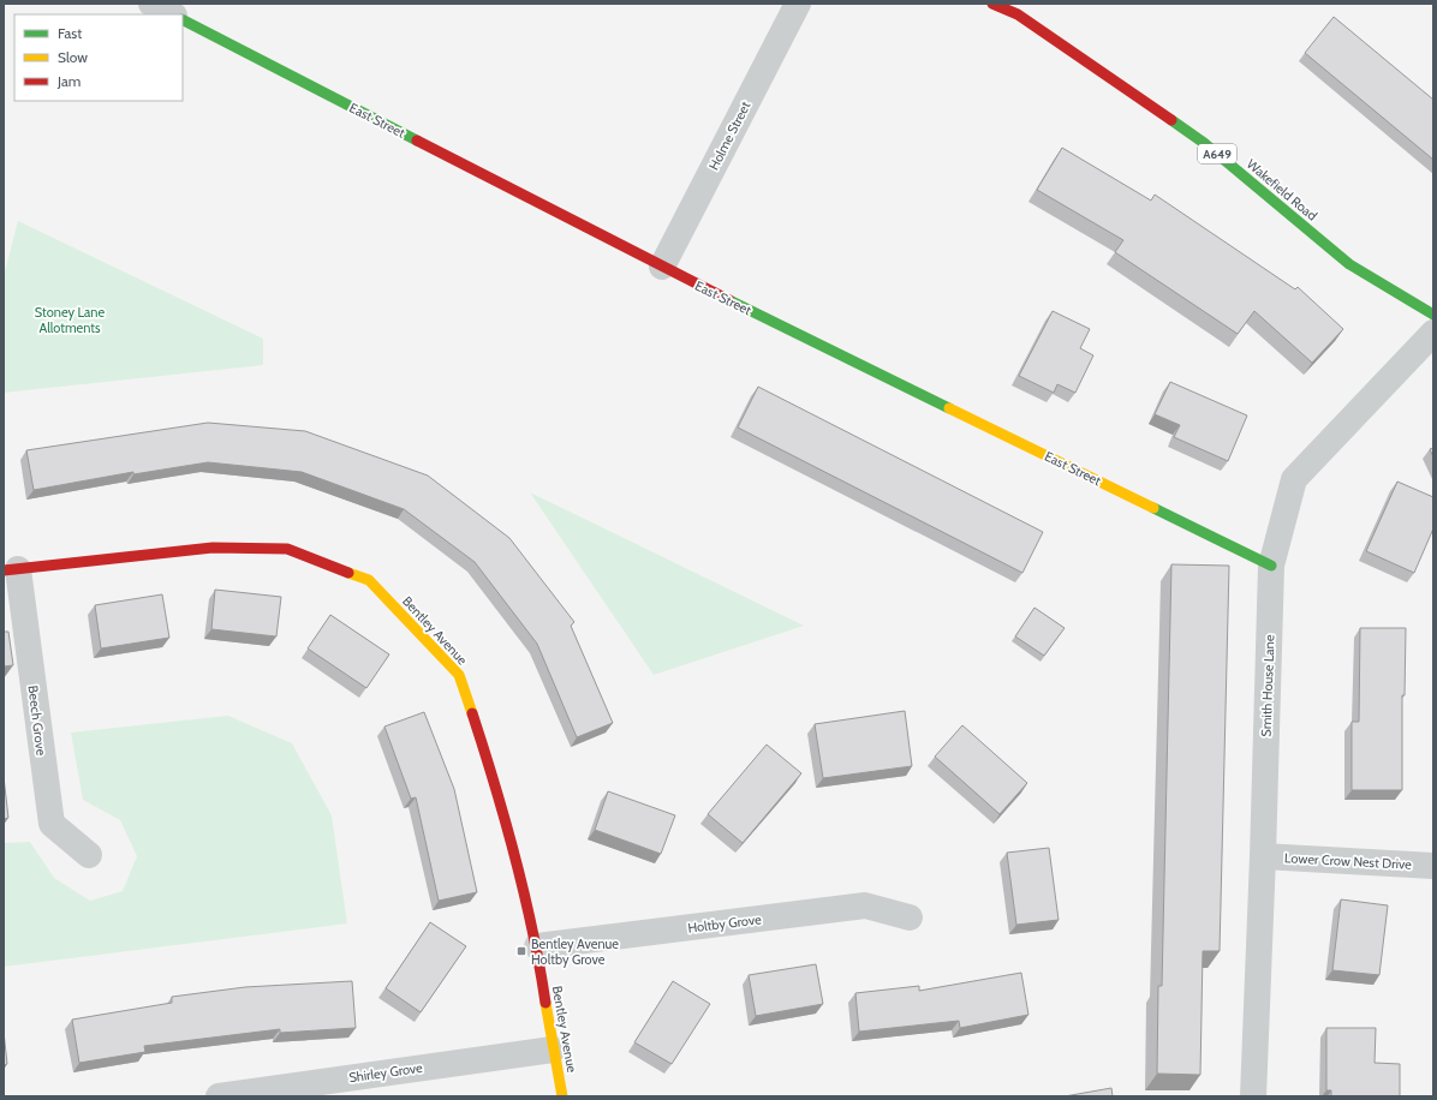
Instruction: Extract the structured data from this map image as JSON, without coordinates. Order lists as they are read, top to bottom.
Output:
{
  "streets": {
    "street": [
      "East Street",
      "Holme Street",
      "A649",
      "Wakefield Road",
      "Bentley Avenue",
      "Smith House Lane",
      "Beech Grove",
      "Lower Crow Nest Drive",
      "Holtby Grove",
      "Shirley Grove"
    ]
  },
  "crossings": [
    ["East Street", "Holme Street"],
    ["East Street", "Smith House Lane"],
    ["Bentley Avenue", "Beech Grove"],
    ["Bentley Avenue", "Holtby Grove"],
    ["Bentley Avenue", "Shirley Grove"],
    ["Smith House Lane", "Lower Crow Nest Drive"]
  ],
  "parks": ["Stoney Lane Allotments"],
  "places": {
    "transit": ["Bentley Avenue Holtby Grove"]
  },
  "legend": ["Fast", "Slow", "Jam"]
}
